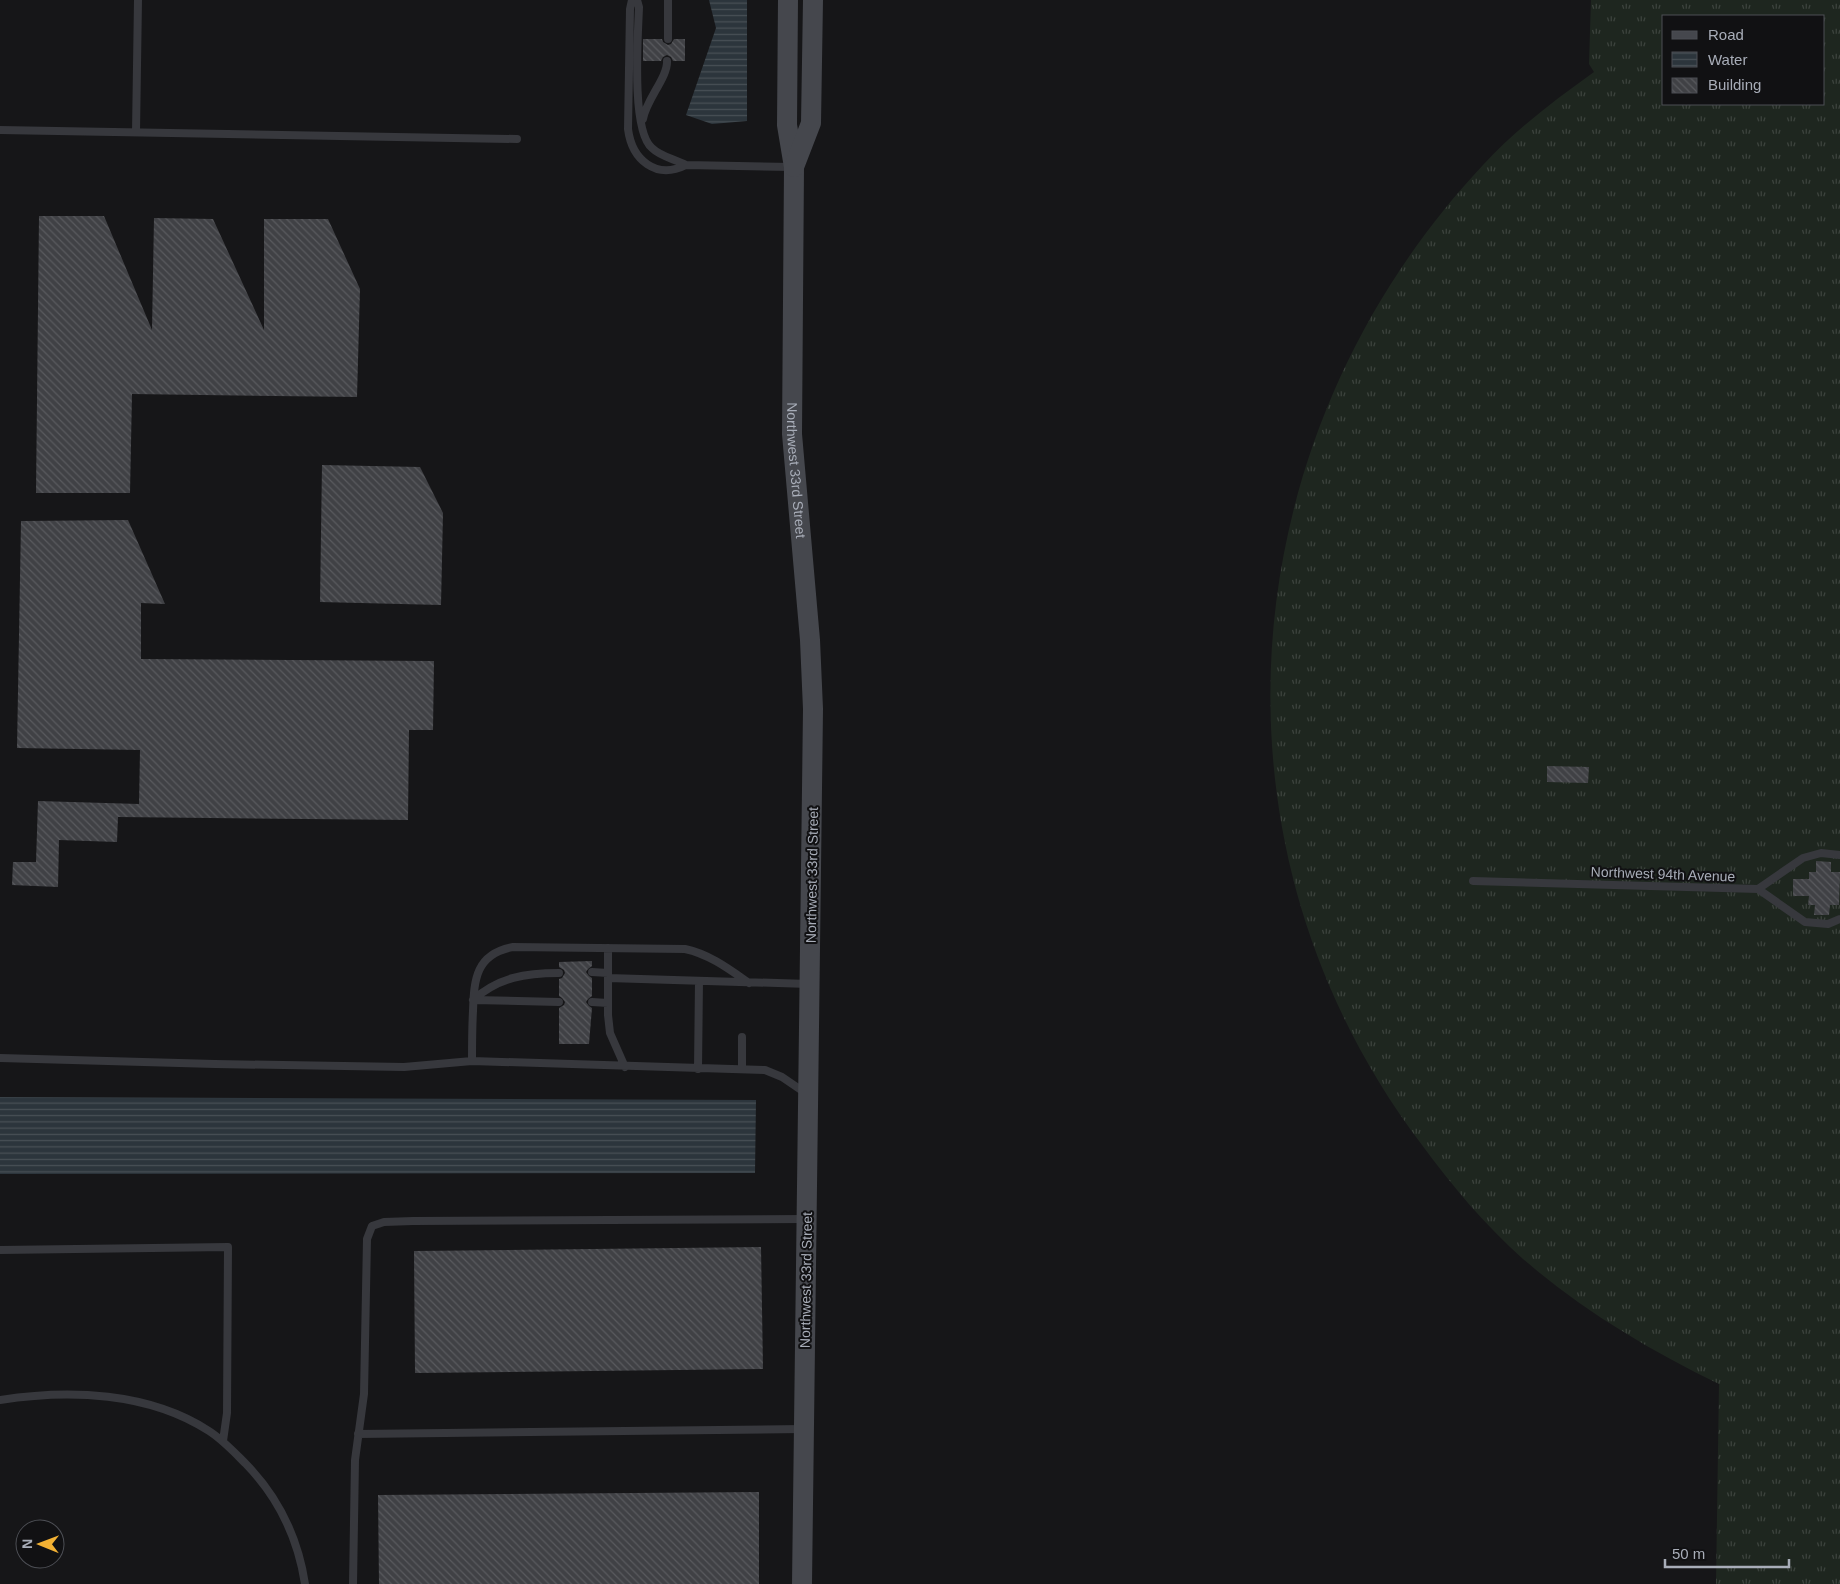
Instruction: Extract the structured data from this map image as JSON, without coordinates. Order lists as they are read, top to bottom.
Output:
{
  "streets": {
    "street": ["Northwest 33rd Street"],
    "lane": ["Northwest 94th Avenue"]
  },
  "legend": ["Road", "Water", "Building"],
  "scale_bar": "50 m",
  "north": "left"
}
